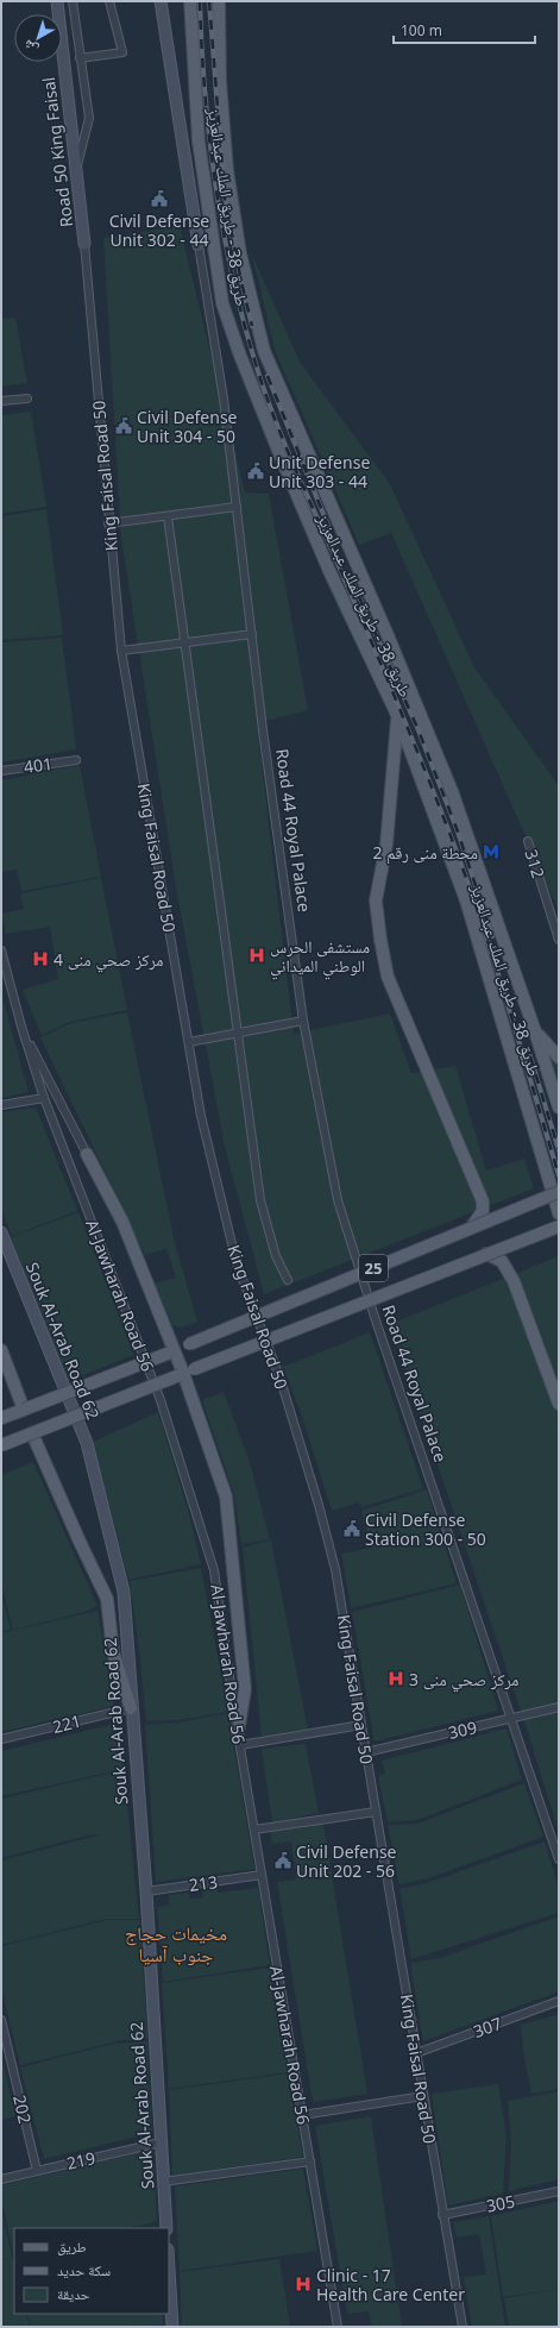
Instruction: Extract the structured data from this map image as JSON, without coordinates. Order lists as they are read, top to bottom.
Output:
{
  "streets": {
    "main road": [
      "Road 50 King Faisal",
      "طريق 38 - طريق الملك عبدالعزيز",
      "Road 44 Royal Palace",
      "25",
      "Souk Al-Arab Road 62"
    ],
    "street": [
      "King Faisal Road 50",
      "401",
      "312",
      "Al-Jawharah Road 56",
      "221",
      "309",
      "213",
      "307",
      "202",
      "219",
      "305"
    ]
  },
  "crossings": [
    ["Road 50 King Faisal", "King Faisal Road 50"],
    ["King Faisal Road 50", "309"],
    ["King Faisal Road 50", "307"],
    ["King Faisal Road 50", "305"],
    ["Road 44 Royal Palace", "309"],
    ["Al-Jawharah Road 56", "213"],
    ["Souk Al-Arab Road 62", "221"],
    ["Souk Al-Arab Road 62", "213"],
    ["Souk Al-Arab Road 62", "219"],
    ["202", "219"]
  ],
  "districts": ["مخيمات حجاج جنوب آسيا"],
  "places": {
    "public building": [
      "Civil Defense Unit 302 - 44",
      "Civil Defense Unit 304 - 50",
      "Unit Defense Unit 303 - 44",
      "Civil Defense Station 300 - 50",
      "Civil Defense Unit 202 - 56"
    ],
    "metro station": ["محطة منى رقم 2"],
    "hospital": [
      "مستشفى الحرس الوطني الميداني",
      "مركز صحي منى 4",
      "مركز صحي منى 3",
      "Clinic - 17 Health Care Center"
    ]
  },
  "legend": ["طريق", "سكة حديد", "حديقة"],
  "scale_bar": "100 m",
  "north": "bottom left"
}
